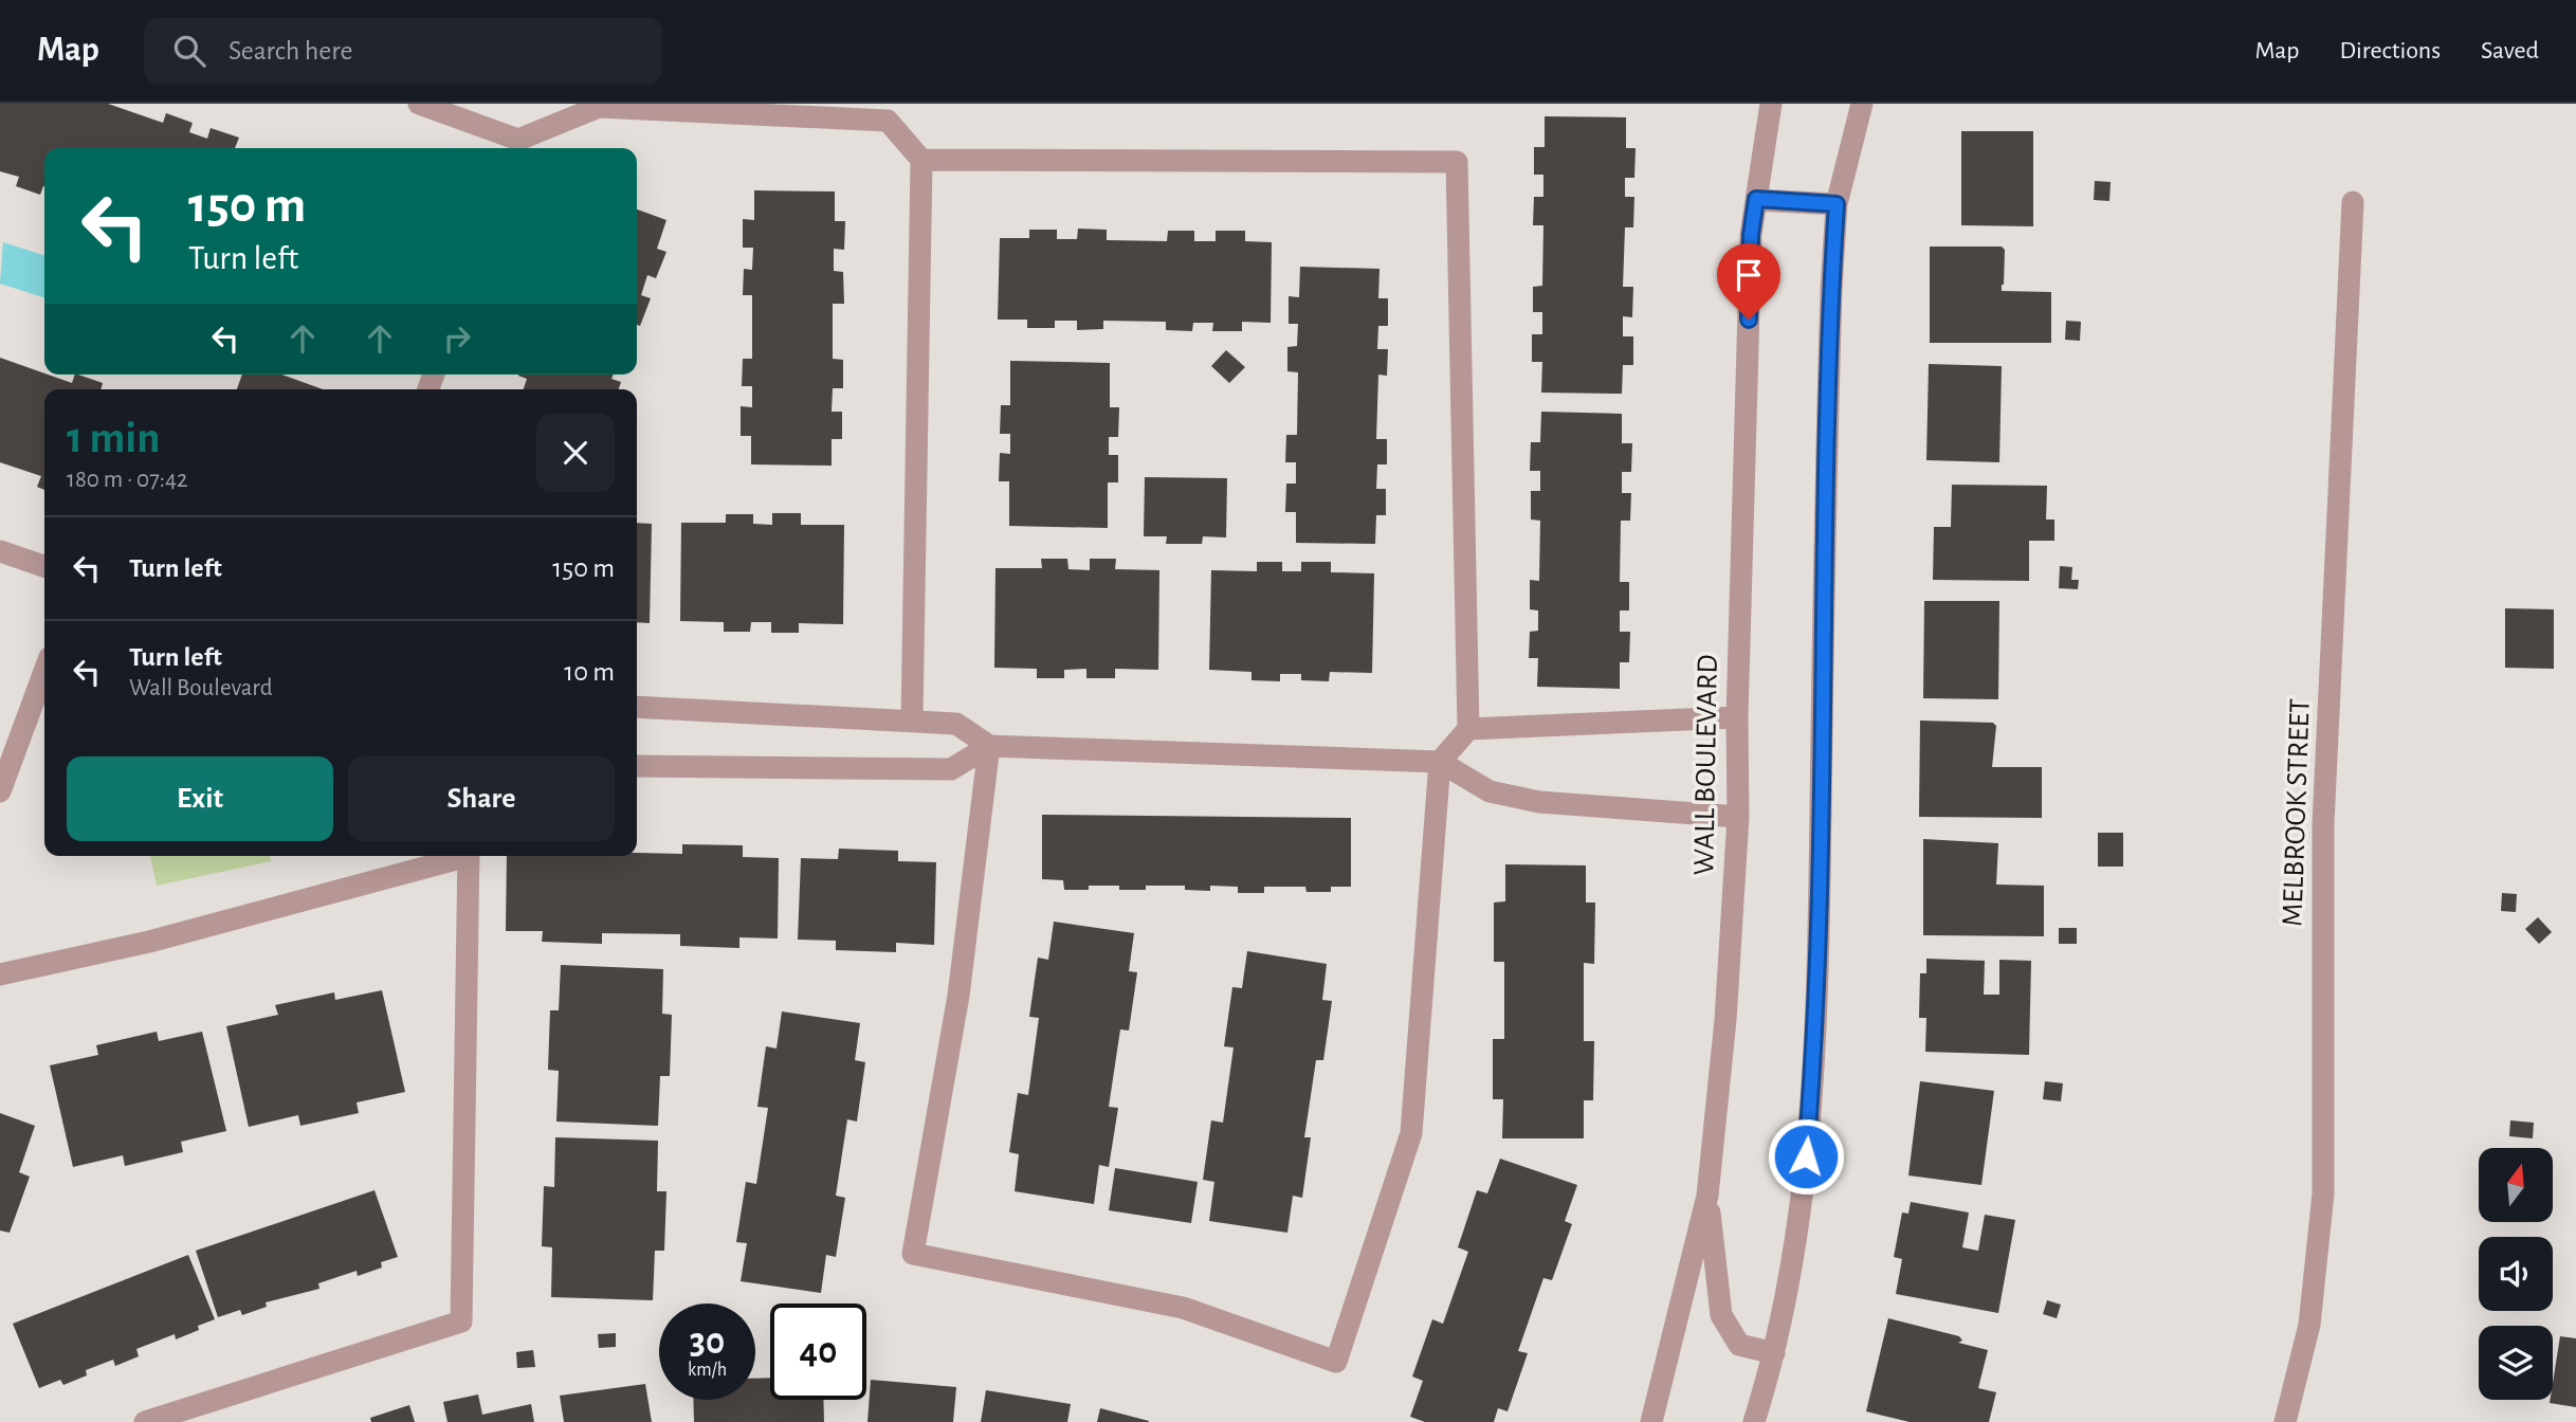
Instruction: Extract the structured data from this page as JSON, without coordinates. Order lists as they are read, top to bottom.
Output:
{
  "streets": {
    "street": ["WALL BOULEVARD", "MELBROOK STREET"]
  },
  "north": "top",
  "page": {
    "header": "Map",
    "search": "Search here",
    "nav": ["Map", "Directions", "Saved"],
    "turn": ["150 m", "Turn left"],
    "heading": ["1 min", "180 m · 07:42"],
    "list": [
      {
        "name": "Turn left",
        "value": "150 m"
      },
      {
        "name": "Turn left",
        "note": "Wall Boulevard",
        "value": "10 m"
      }
    ],
    "buttons": ["Exit", "Share"],
    "speed": "30 km/h",
    "limit": "40"
  }
}
